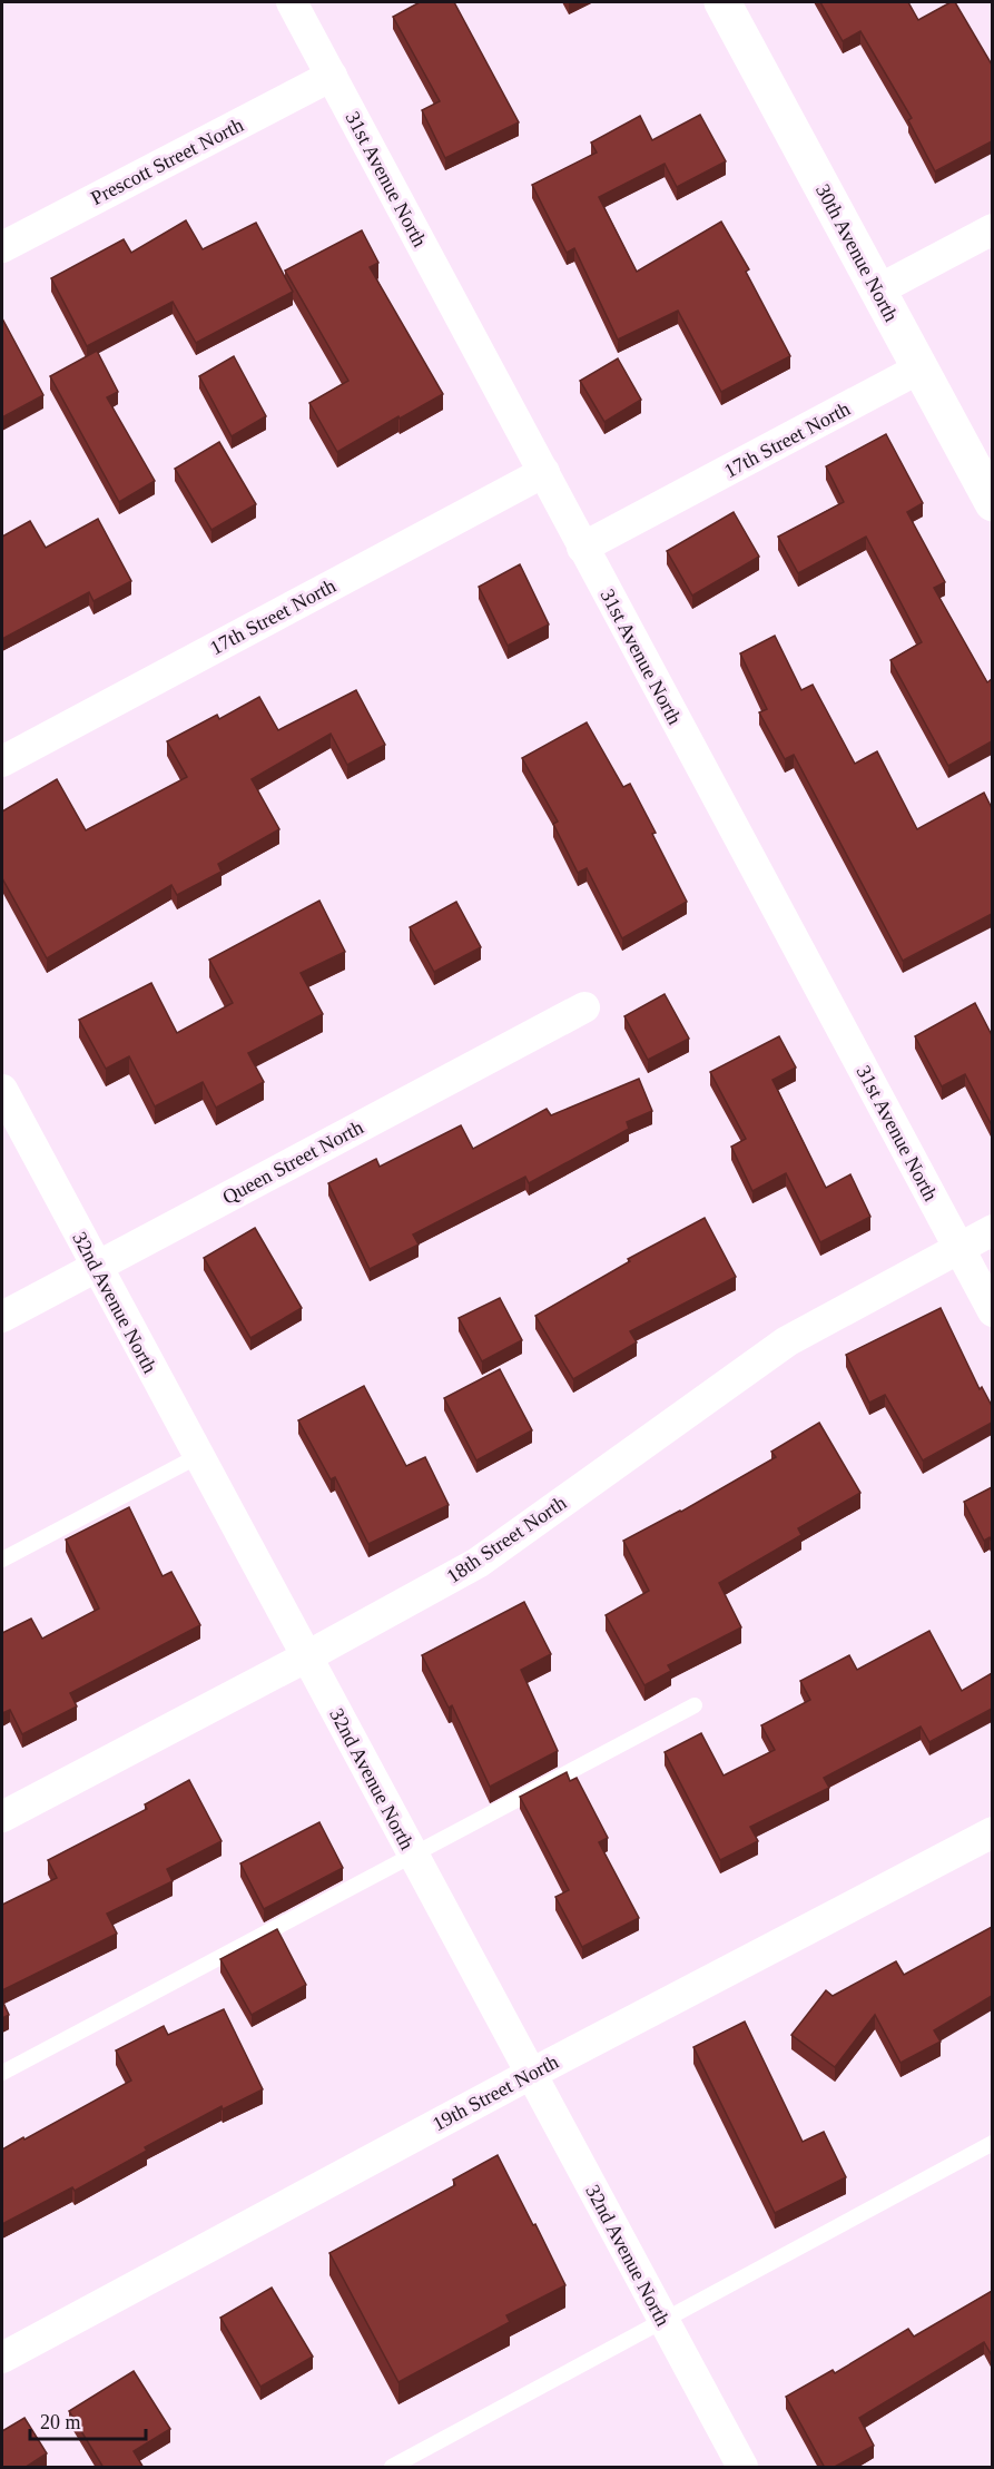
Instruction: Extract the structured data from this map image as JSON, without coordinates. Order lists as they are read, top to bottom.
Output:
{
  "streets": {
    "street": [
      "Prescott Street North",
      "31st Avenue North",
      "30th Avenue North",
      "17th Street North",
      "Queen Street North",
      "32nd Avenue North",
      "18th Street North",
      "19th Street North"
    ]
  },
  "crossings": [
    ["Prescott Street North", "31st Avenue North"],
    ["31st Avenue North", "17th Street North"],
    ["31st Avenue North", "18th Street North"],
    ["30th Avenue North", "17th Street North"],
    ["Queen Street North", "32nd Avenue North"],
    ["32nd Avenue North", "18th Street North"],
    ["32nd Avenue North", "19th Street North"]
  ],
  "scale_bar": "20 m"
}
